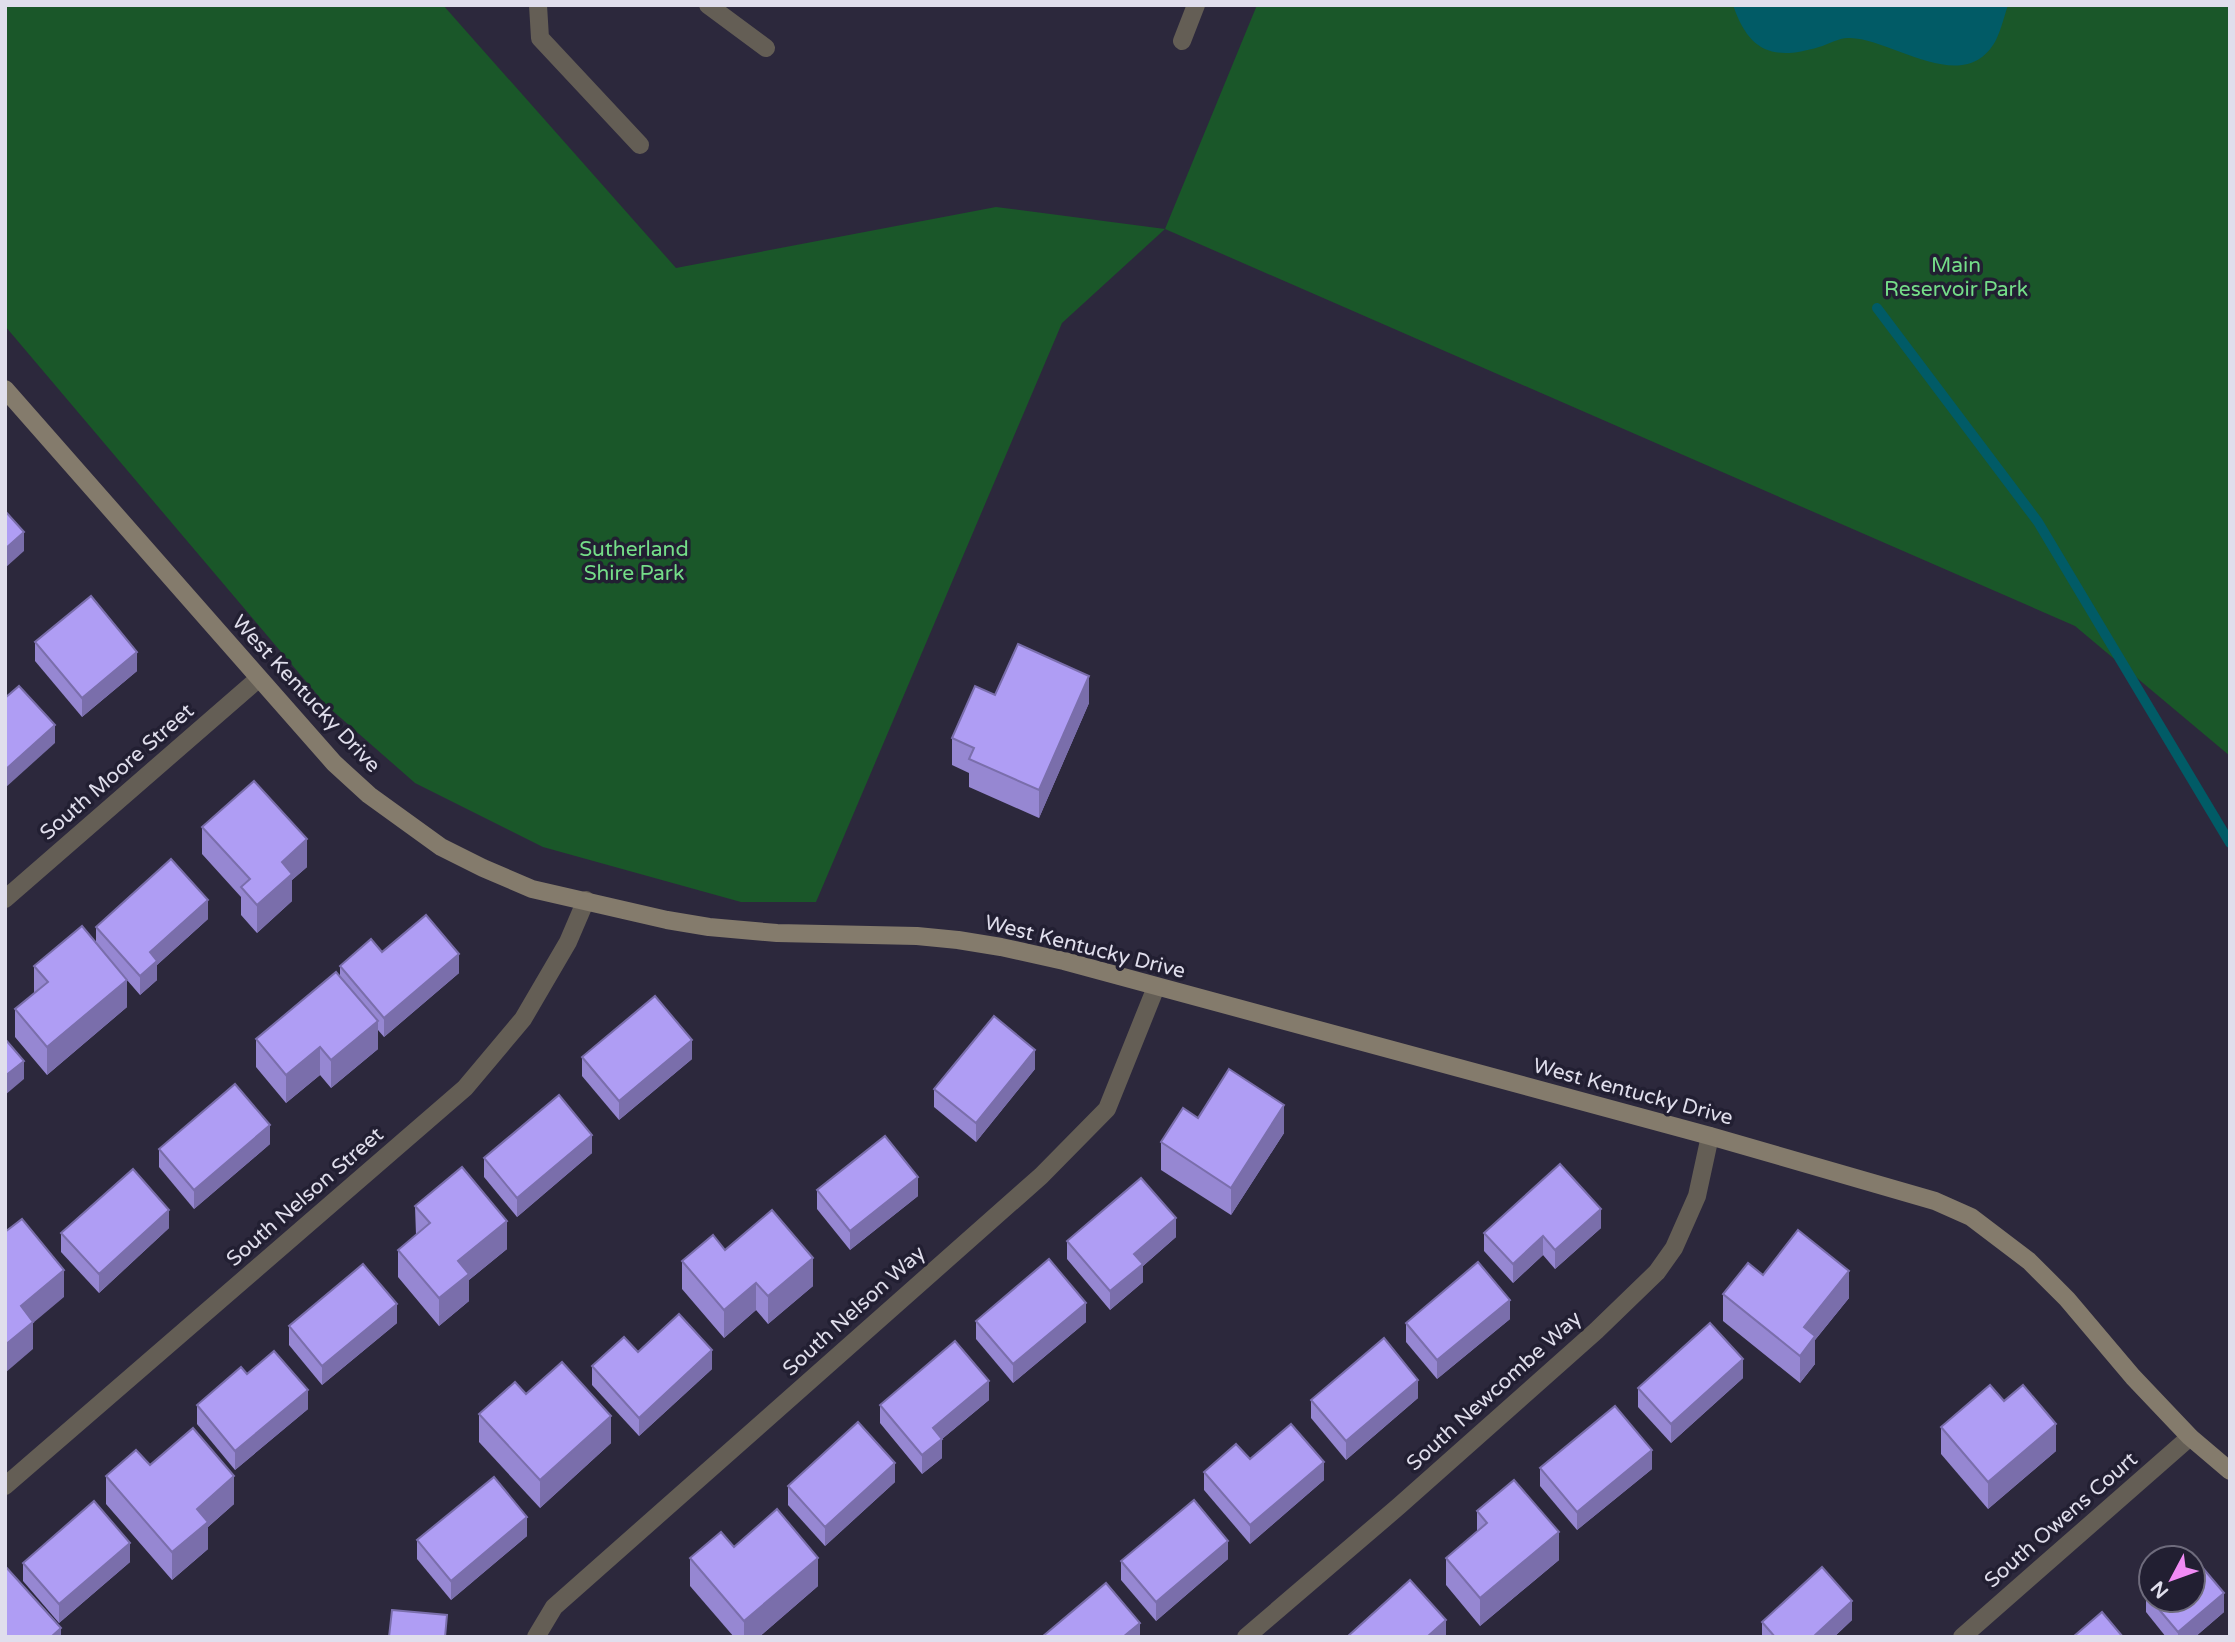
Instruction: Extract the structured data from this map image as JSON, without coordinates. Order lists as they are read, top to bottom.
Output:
{
  "streets": {
    "street": [
      "West Kentucky Drive",
      "South Moore Street",
      "South Nelson Street",
      "South Nelson Way",
      "South Newcombe Way",
      "South Owens Court"
    ]
  },
  "crossings": [
    ["West Kentucky Drive", "South Moore Street"],
    ["West Kentucky Drive", "South Nelson Street"],
    ["West Kentucky Drive", "South Nelson Way"],
    ["West Kentucky Drive", "South Newcombe Way"],
    ["West Kentucky Drive", "South Owens Court"]
  ],
  "parks": ["Main Reservoir Park", "Sutherland Shire Park"],
  "north": "bottom left"
}
